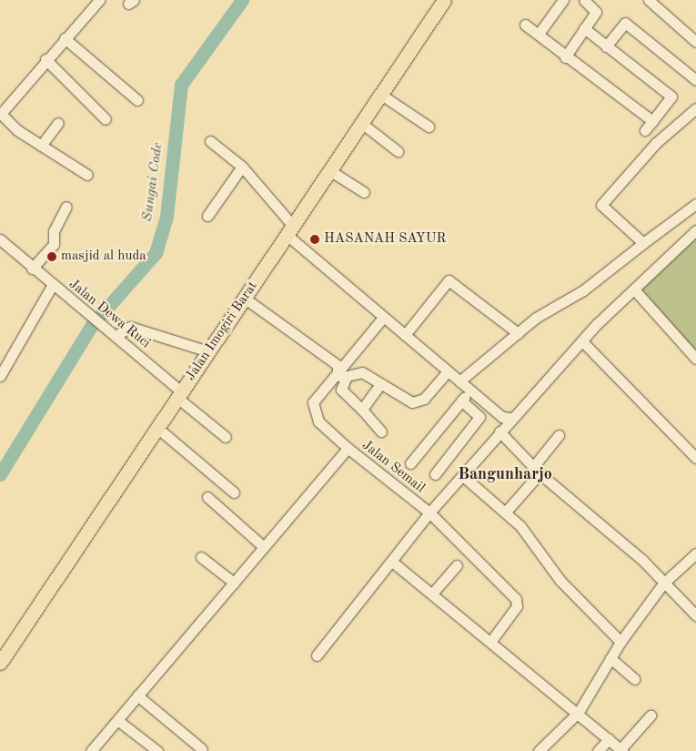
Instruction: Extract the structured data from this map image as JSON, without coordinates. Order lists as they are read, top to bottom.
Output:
{
  "streets": {
    "main road": ["Jalan Imogiri Barat"],
    "street": ["Jalan Dewa Ruci", "Jalan Semail"]
  },
  "crossings": [
    ["Jalan Dewa Ruci", "Jalan Imogiri Barat"]
  ],
  "districts": ["Bangunharjo"],
  "water": ["Sungai Code"],
  "places": ["HASANAH SAYUR", "masjid al huda"]
}
